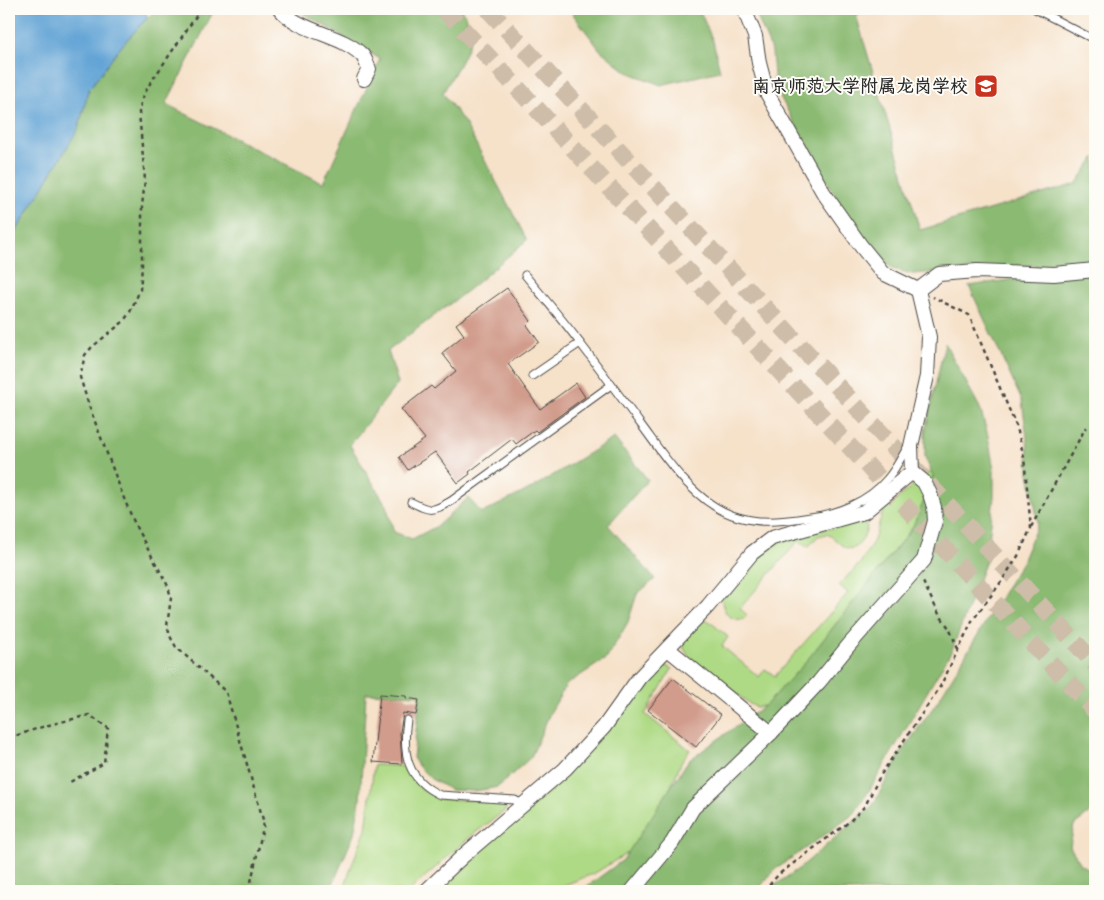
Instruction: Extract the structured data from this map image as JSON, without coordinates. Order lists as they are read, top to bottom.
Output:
{
  "places": {
    "school or university": ["南京师范大学附属龙岗学校"]
  }
}
